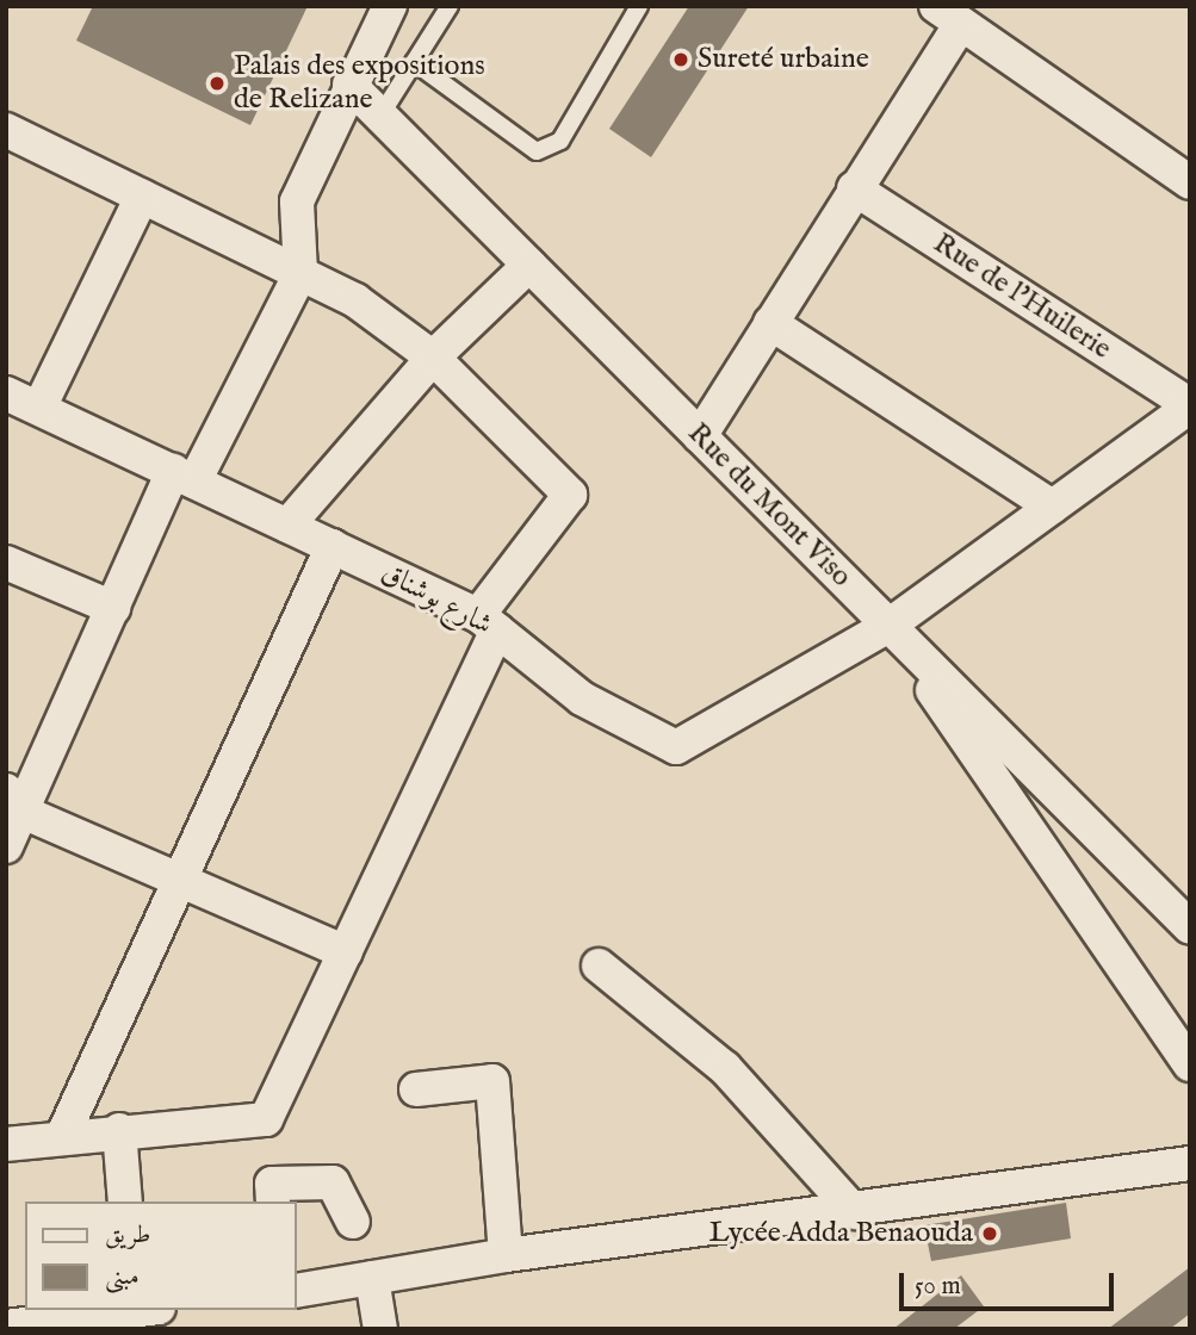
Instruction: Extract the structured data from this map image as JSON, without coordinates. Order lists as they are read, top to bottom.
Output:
{
  "streets": {
    "street": ["Rue de l'Huilerie", "Rue du Mont Viso", "شارع بوشناق"]
  },
  "crossings": [
    ["Rue du Mont Viso", "شارع بوشناق"]
  ],
  "places": ["Sureté urbaine", "Palais des expositions de Relizane", "Lycée Adda Benaouda"],
  "legend": ["طريق", "مبنى"],
  "scale_bar": "50 m"
}
